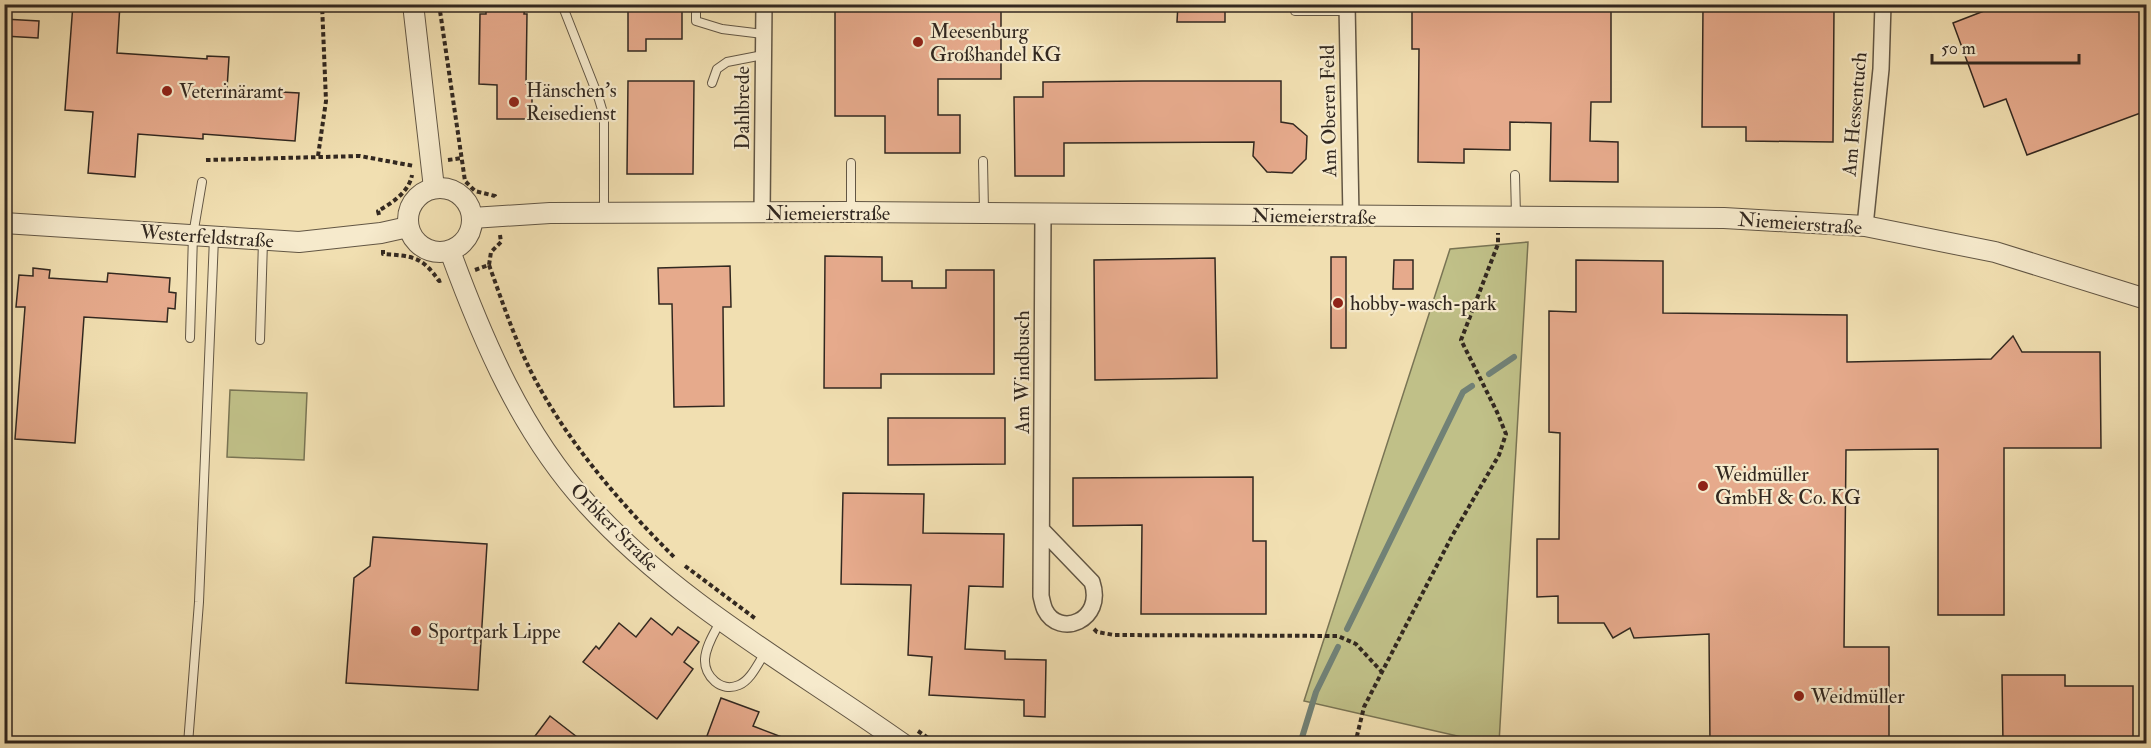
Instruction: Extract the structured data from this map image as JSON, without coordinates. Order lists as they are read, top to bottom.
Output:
{
  "streets": {
    "street": [
      "Dahlbrede",
      "Am Oberen Feld",
      "Am Hessentuch",
      "Niemeierstraße",
      "Westerfeldstraße",
      "Am Windbusch",
      "Orbker Straße"
    ]
  },
  "crossings": [
    ["Dahlbrede", "Niemeierstraße"],
    ["Am Oberen Feld", "Niemeierstraße"],
    ["Am Hessentuch", "Niemeierstraße"],
    ["Niemeierstraße", "Westerfeldstraße"],
    ["Niemeierstraße", "Am Windbusch"],
    ["Niemeierstraße", "Orbker Straße"],
    ["Westerfeldstraße", "Orbker Straße"]
  ],
  "places": [
    "Meesenburg Großhandel KG",
    "Veterinäramt",
    "Hänschen's Reisedienst",
    "hobby-wasch-park",
    "Weidmüller GmbH & Co. KG",
    "Sportpark Lippe",
    "Weidmüller"
  ],
  "scale_bar": "50 m"
}
